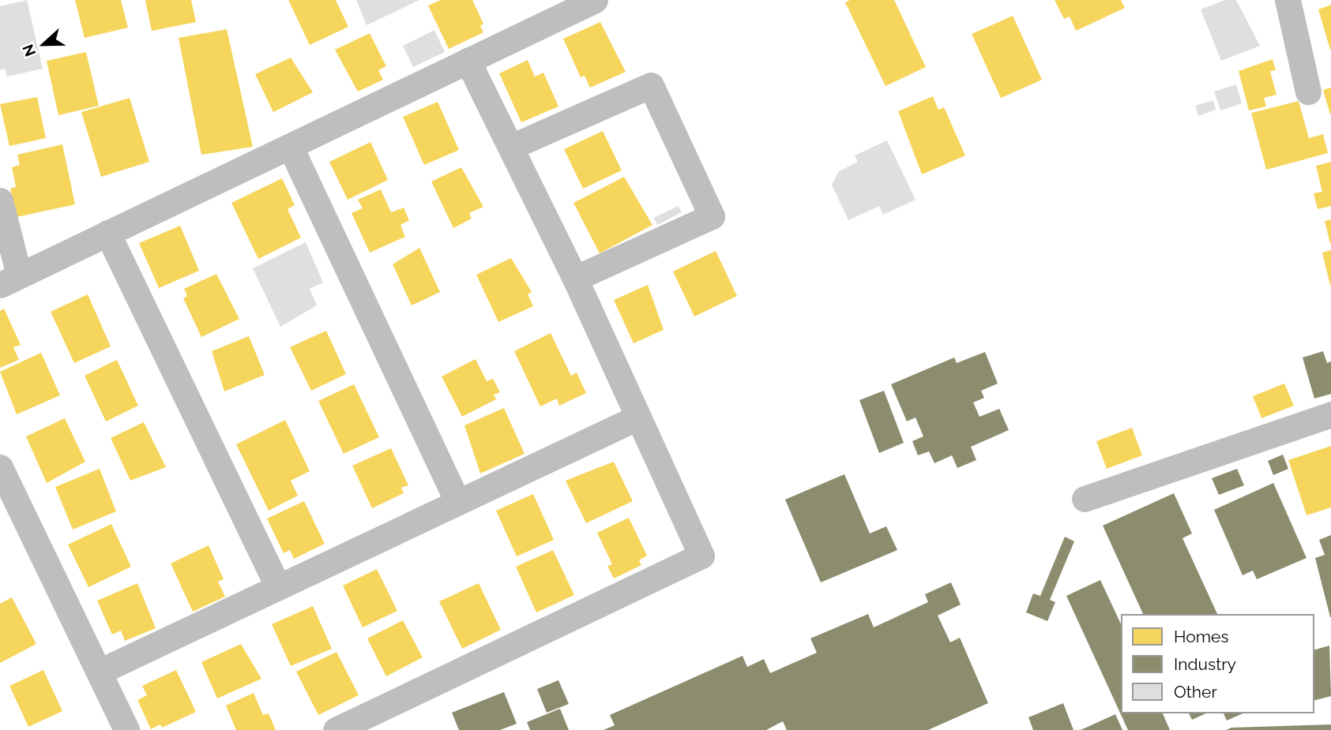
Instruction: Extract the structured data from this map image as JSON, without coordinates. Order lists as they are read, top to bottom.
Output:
{
  "legend": ["Homes", "Industry", "Other"],
  "north": "left"
}
